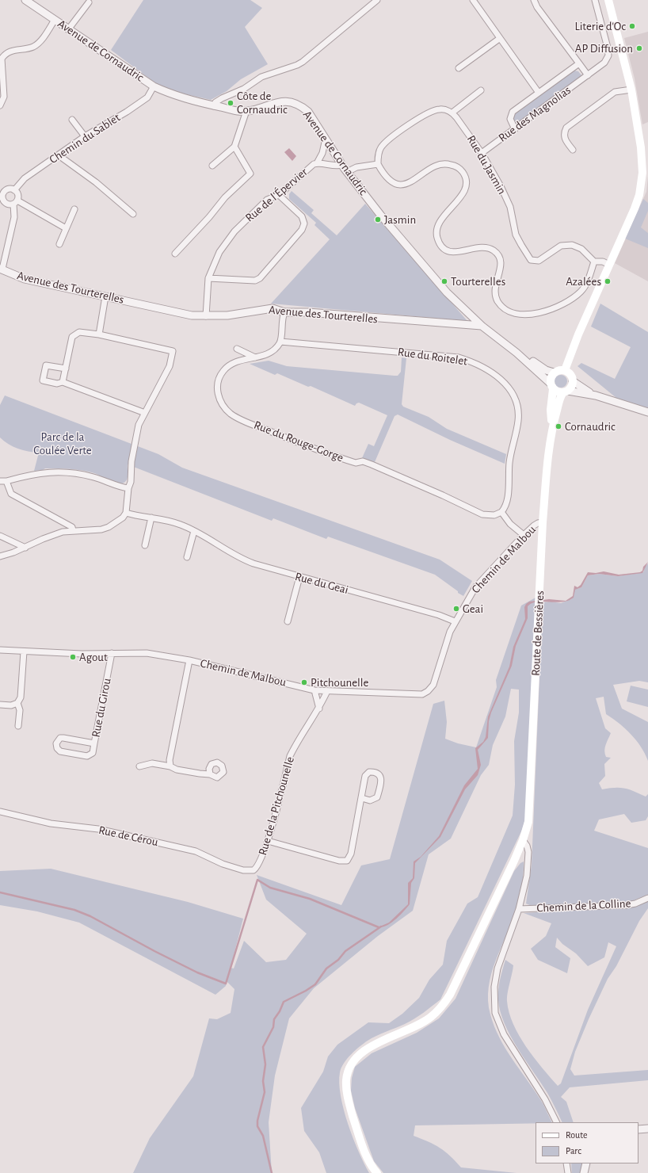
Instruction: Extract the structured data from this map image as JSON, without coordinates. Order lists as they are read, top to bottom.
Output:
{
  "streets": {
    "main road": ["Route de Bessières"],
    "street": [
      "Avenue de Cornaudric",
      "Rue des Magnolias",
      "Chemin du Sablet",
      "Rue du Jasmin",
      "Rue de l'Épervier",
      "Avenue des Tourterelles",
      "Rue du Roitelet",
      "Rue du Rouge-Gorge",
      "Chemin de Malbou",
      "Rue du Geai",
      "Rue du Girou",
      "Rue de la Pitchounelle",
      "Rue de Cérou",
      "Chemin de la Colline"
    ]
  },
  "crossings": [
    ["Avenue de Cornaudric", "Chemin du Sablet"],
    ["Avenue de Cornaudric", "Rue de l'Épervier"],
    ["Avenue de Cornaudric", "Avenue des Tourterelles"],
    ["Avenue de Cornaudric", "Route de Bessières"],
    ["Rue des Magnolias", "Rue du Jasmin"],
    ["Rue de l'Épervier", "Avenue des Tourterelles"],
    ["Rue du Roitelet", "Rue du Rouge-Gorge"],
    ["Chemin de Malbou", "Rue du Geai"],
    ["Chemin de Malbou", "Route de Bessières"],
    ["Chemin de Malbou", "Rue du Girou"],
    ["Chemin de Malbou", "Rue de la Pitchounelle"],
    ["Rue de la Pitchounelle", "Rue de Cérou"]
  ],
  "parks": ["Parc de la Coulée Verte"],
  "places": [
    "Literie d'Oc",
    "AP Diffusion",
    "Côte de Cornaudric",
    "Jasmin",
    "Tourterelles",
    "Azalées",
    "Cornaudric",
    "Geai",
    "Agout",
    "Pitchounelle"
  ],
  "legend": ["Route", "Parc"]
}
